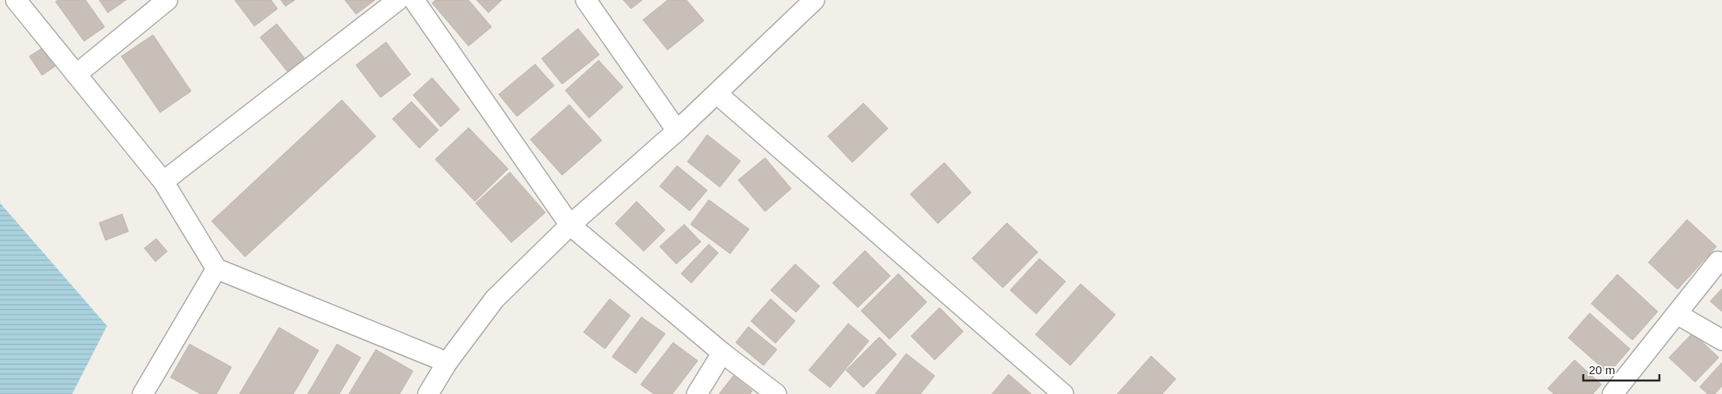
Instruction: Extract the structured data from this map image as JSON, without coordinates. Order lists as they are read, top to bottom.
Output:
{
  "scale_bar": "20 m"
}
